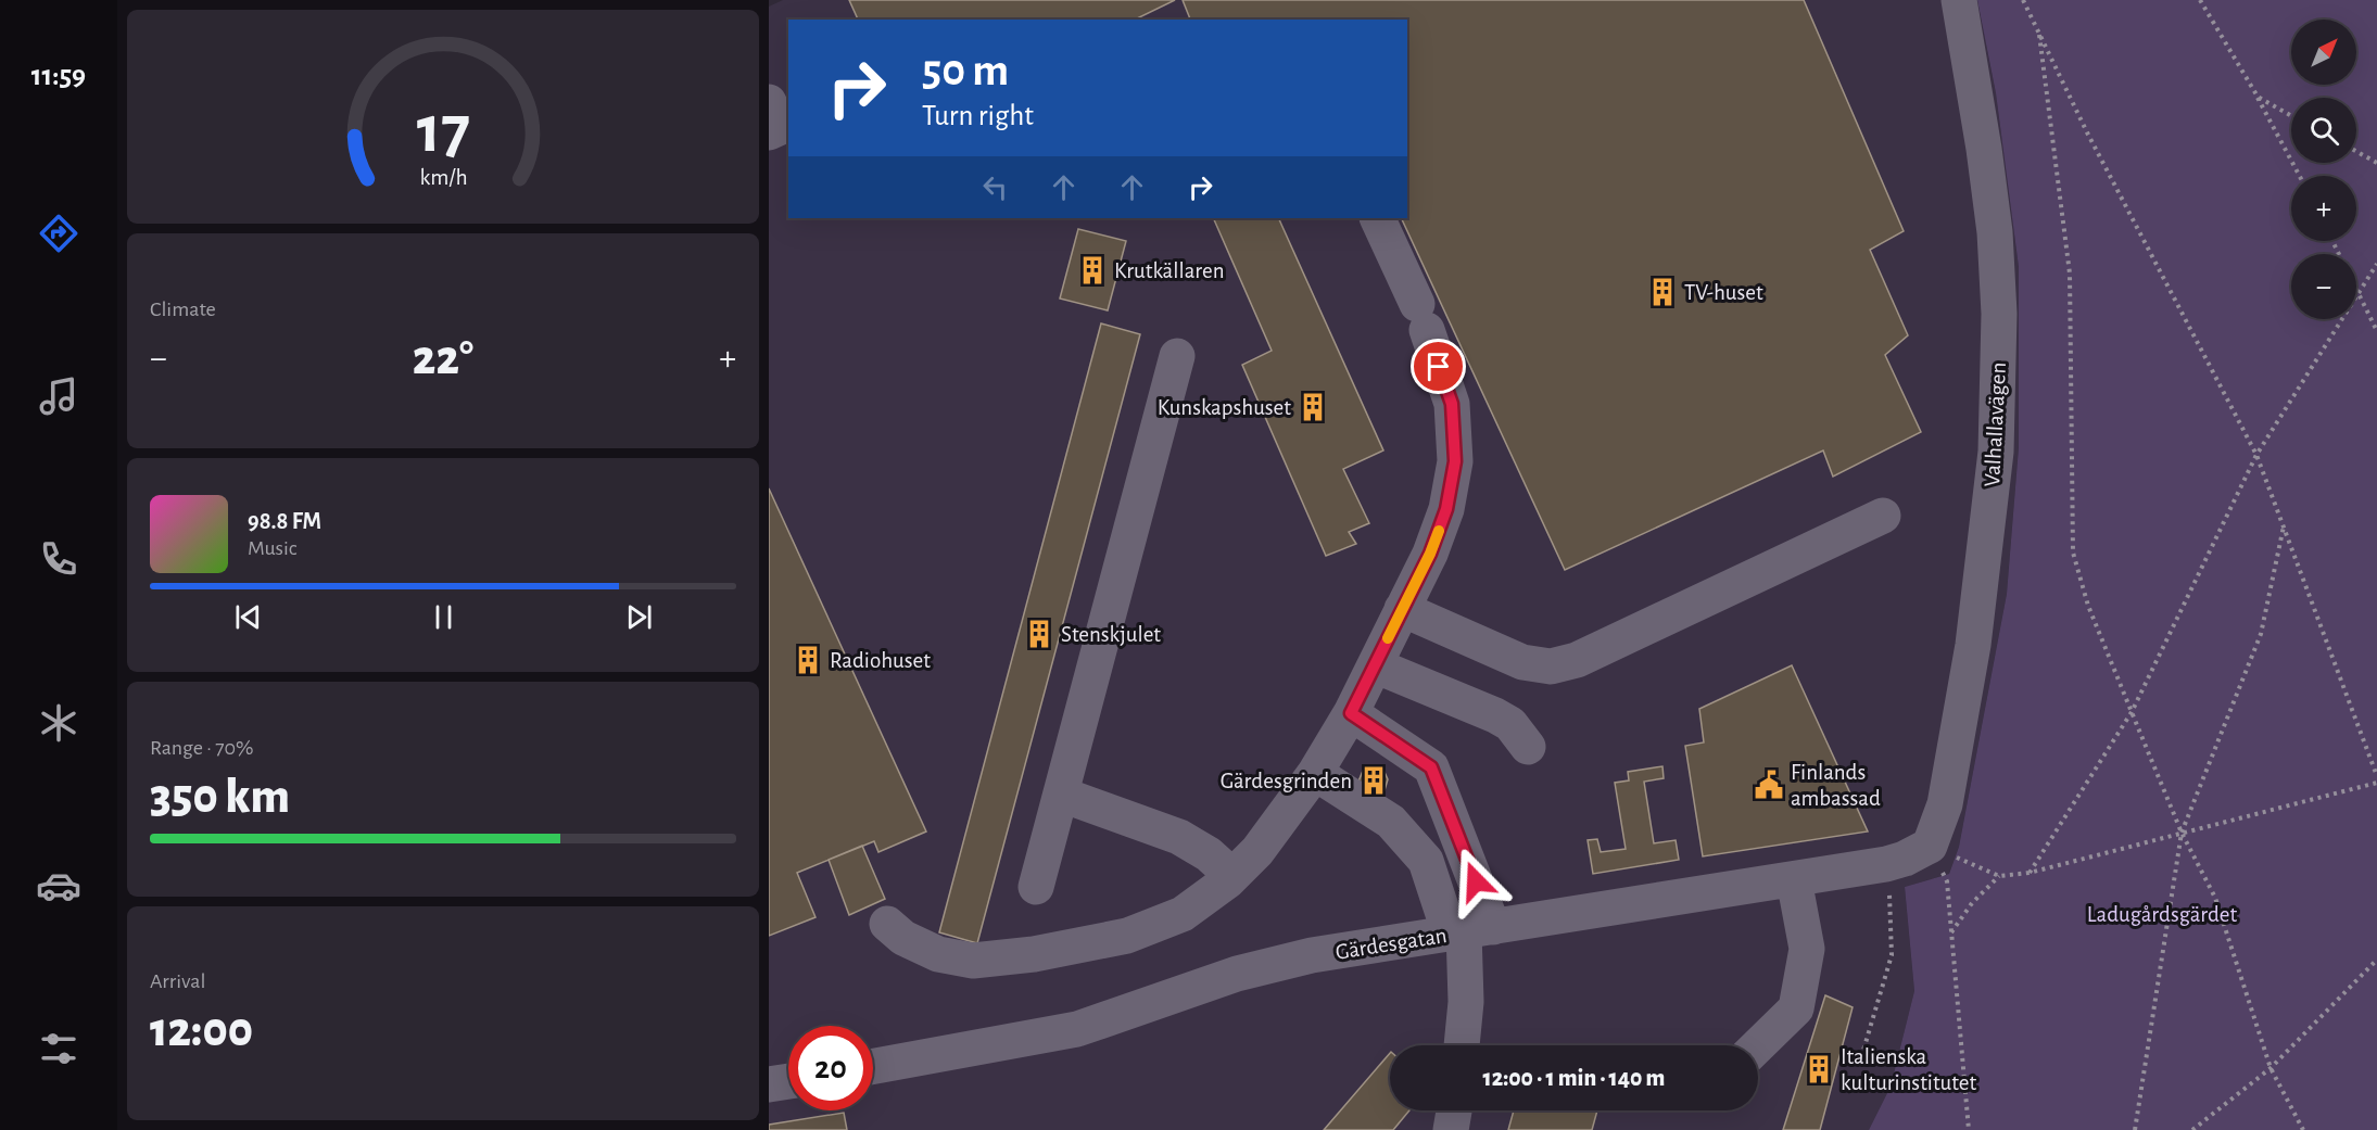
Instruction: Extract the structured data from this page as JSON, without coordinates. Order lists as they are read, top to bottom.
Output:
{
  "streets": {
    "street": ["Valhallavägen", "Gärdesgatan"]
  },
  "crossings": [
    ["Valhallavägen", "Gärdesgatan"]
  ],
  "parks": ["Ladugårdsgärdet"],
  "places": {
    "building": [
      "Krutkällaren",
      "TV-huset",
      "Kunskapshuset",
      "Stenskjulet",
      "Radiohuset",
      "Gärdesgrinden",
      "Italienska kulturinstitutet"
    ],
    "public building": ["Finlands ambassad"]
  },
  "north": "top right",
  "page": {
    "tabs": "11:59",
    "map_buttons": ["+", "−"],
    "turn": ["50 m", "Turn right"],
    "tile": [
      "Climate",
      ["Range · 70%", "350 km"],
      ["Arrival", "12:00"]
    ],
    "heat": ["−", "22°", "+"],
    "song": ["98.8 FM", "Music"],
    "limit": "20",
    "trip": "12:00 · 1 min · 140 m",
    "gauge": ["17", "km/h"]
  }
}
